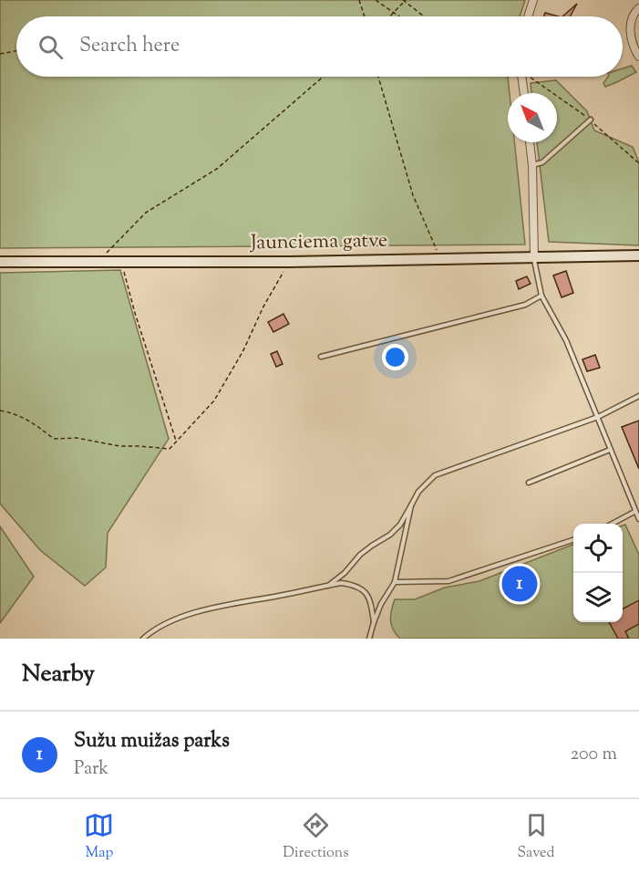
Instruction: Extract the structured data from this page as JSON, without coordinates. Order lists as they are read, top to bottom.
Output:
{
  "streets": {
    "main road": ["Jaunciema gatve"]
  },
  "north": "top left",
  "page": {
    "search": "Search here",
    "pins": "1",
    "heading": "Nearby",
    "list": [
      {
        "mark": "1",
        "name": "Sužu muižas parks",
        "note": "Park",
        "value": "200 m"
      }
    ],
    "nav": ["Map", "Directions", "Saved"]
  }
}
